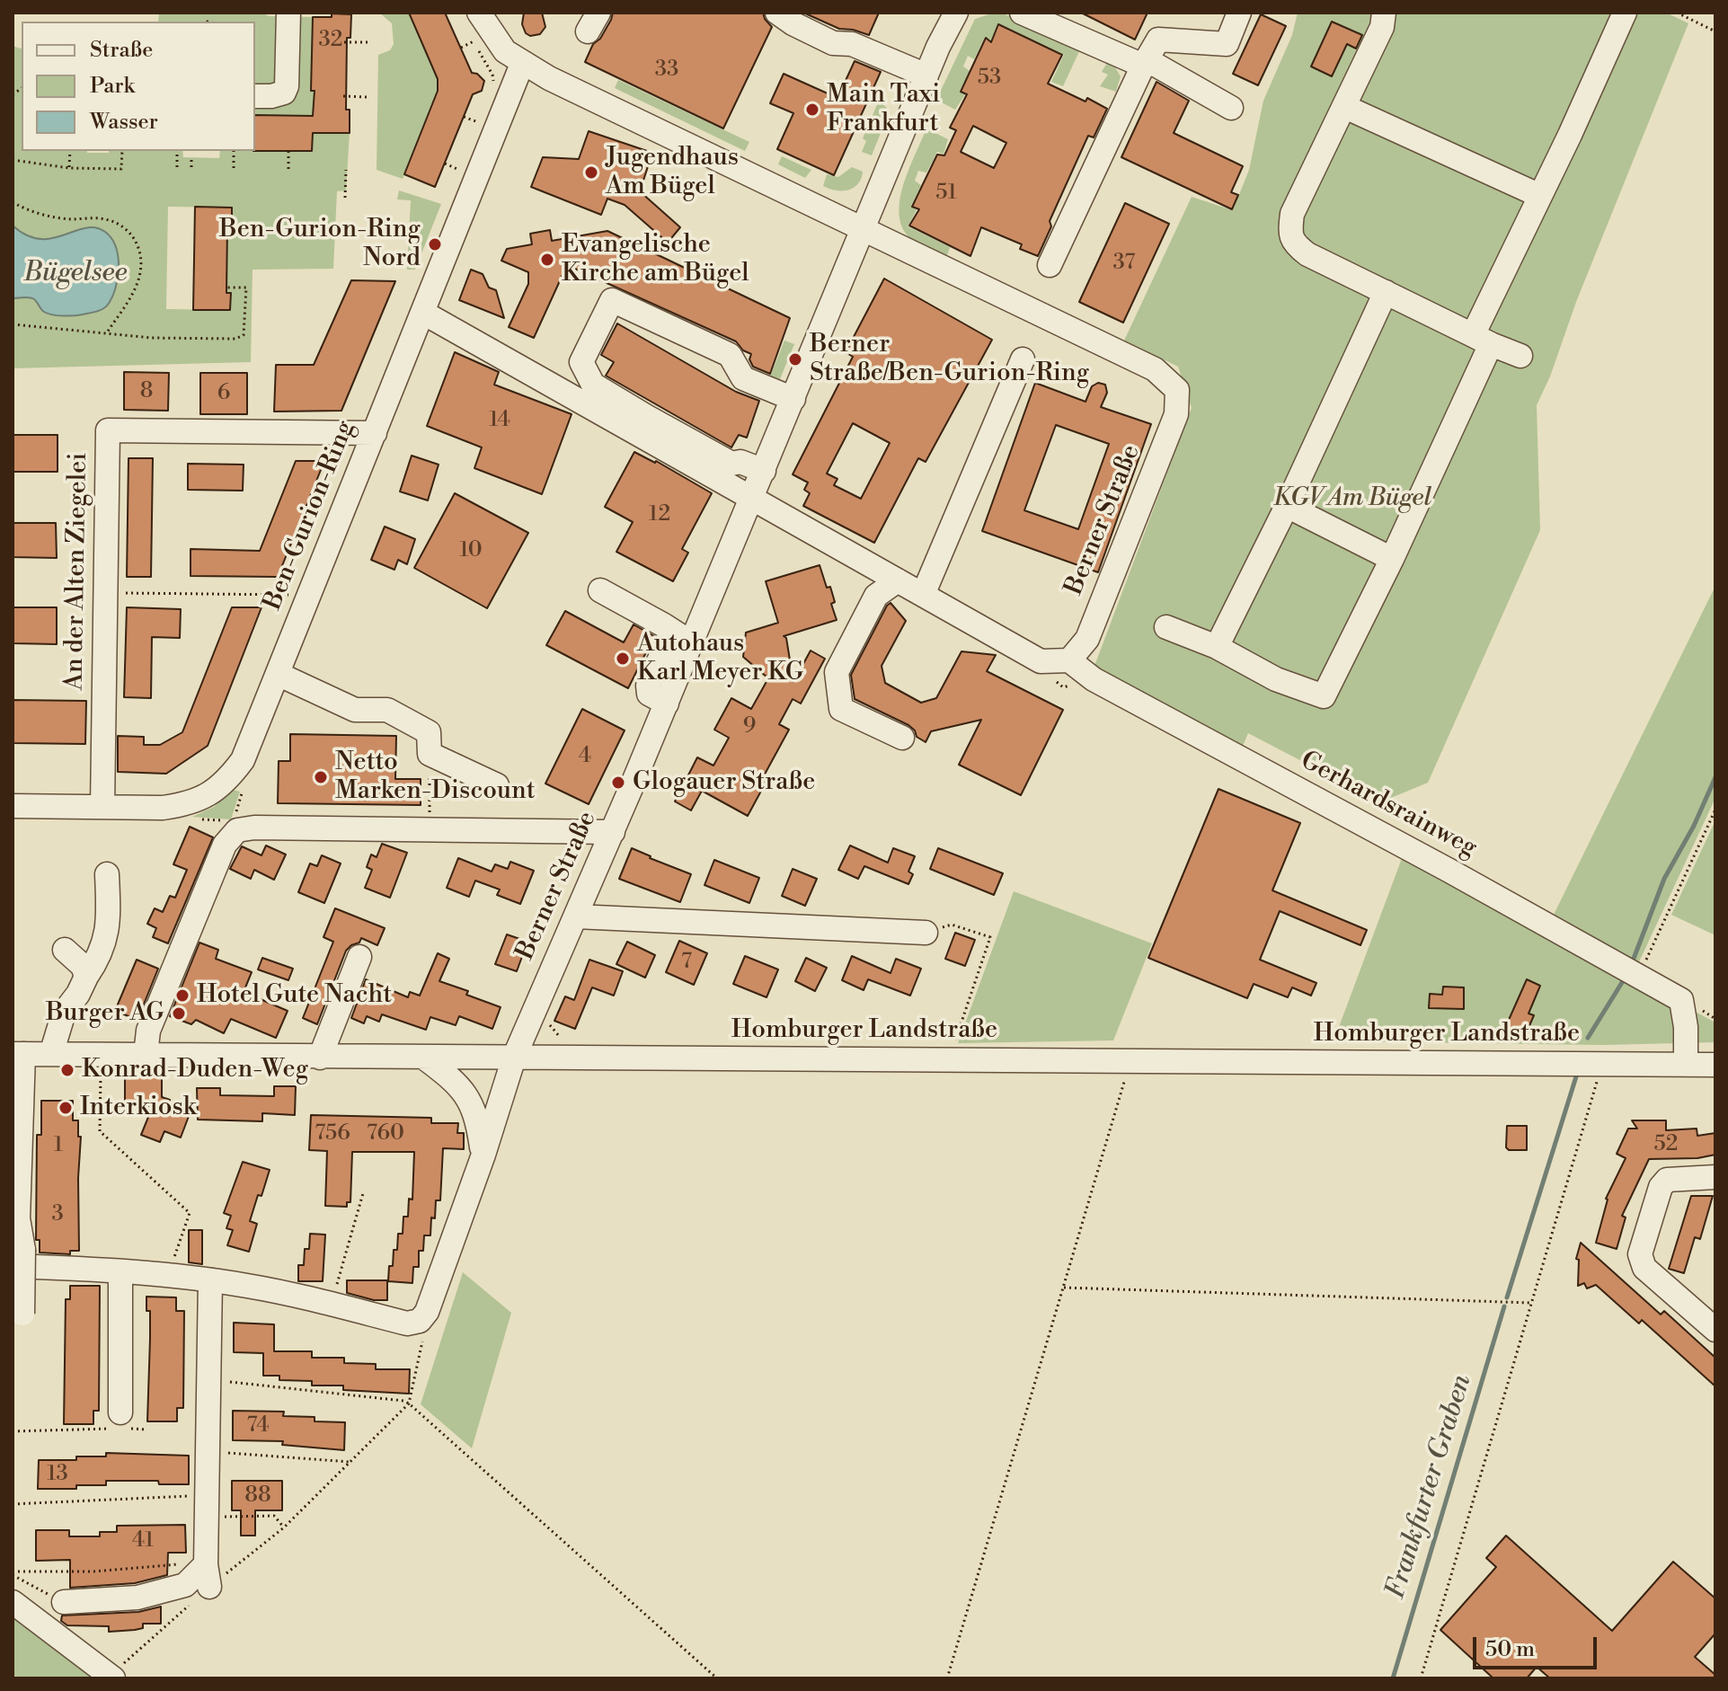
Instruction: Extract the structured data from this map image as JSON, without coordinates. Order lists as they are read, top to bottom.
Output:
{
  "streets": {
    "street": [
      "Ben-Gurion-Ring",
      "Berner Straße",
      "An der Alten Ziegelei",
      "Gerhardsrainweg",
      "Homburger Landstraße"
    ]
  },
  "crossings": [
    ["Ben-Gurion-Ring", "An der Alten Ziegelei"],
    ["Berner Straße", "Gerhardsrainweg"],
    ["Berner Straße", "Homburger Landstraße"],
    ["Gerhardsrainweg", "Homburger Landstraße"]
  ],
  "water": ["Bügelsee", "Frankfurter Graben"],
  "parks": ["KGV Am Bügel"],
  "places": [
    "Main Taxi Frankfurt",
    "Jugendhaus Am Bügel",
    "Ben-Gurion-Ring Nord",
    "Evangelische Kirche am Bügel",
    "Berner Straße/Ben-Gurion-Ring",
    "Autohaus Karl Meyer KG",
    "Netto Marken-Discount",
    "Glogauer Straße",
    "Hotel Gute Nacht",
    "Burger AG",
    "Konrad-Duden-Weg",
    "Interkiosk"
  ],
  "house_numbers": [
    "32",
    "33",
    "53",
    "51",
    "37",
    "8",
    "6",
    "14",
    "12",
    "10",
    "9",
    "4",
    "7",
    "756",
    "760",
    "52",
    "1",
    "3",
    "74",
    "13",
    "88",
    "41"
  ],
  "legend": ["Straße", "Park", "Wasser"],
  "scale_bar": "50 m"
}
